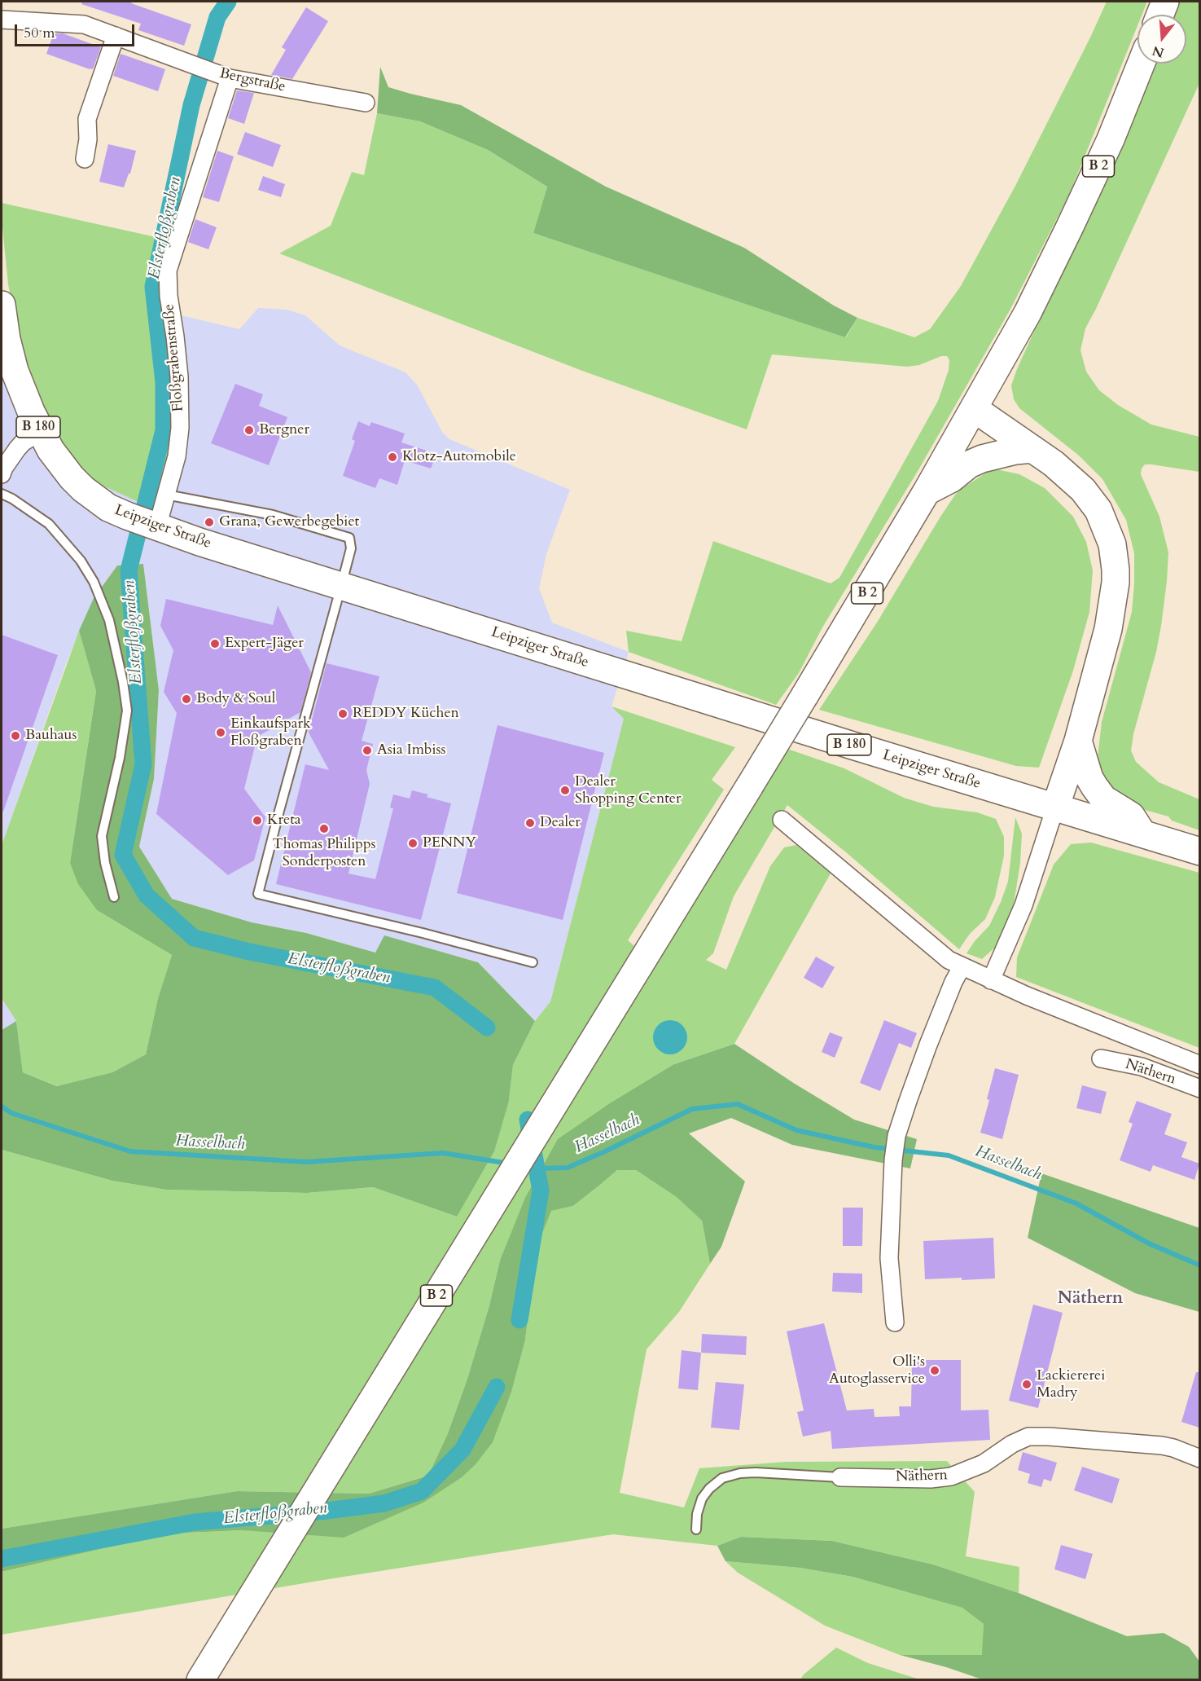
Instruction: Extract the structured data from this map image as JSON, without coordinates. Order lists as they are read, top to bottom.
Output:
{
  "streets": {
    "main road": ["B 2", "B 180", "Leipziger Straße"],
    "street": ["Bergstraße", "Floßgrabenstraße", "Näthern"]
  },
  "crossings": [
    ["Bergstraße", "Floßgrabenstraße"],
    ["Floßgrabenstraße", "Leipziger Straße"]
  ],
  "districts": ["Näthern"],
  "water": ["Elsterfloßgraben", "Hasselbach"],
  "places": [
    "Bergner",
    "Klotz-Automobile",
    "Grana, Gewerbegebiet",
    "Expert-Jäger",
    "Body & Soul",
    "REDDY Küchen",
    "Einkaufspark Floßgraben",
    "Bauhaus",
    "Asia Imbiss",
    "Dealer Shopping Center",
    "Kreta",
    "Dealer",
    "Thomas Philipps Sonderposten",
    "PENNY",
    "Olli's Autoglasservice",
    "Lackiererei Madry"
  ],
  "scale_bar": "50 m",
  "north": "bottom"
}
